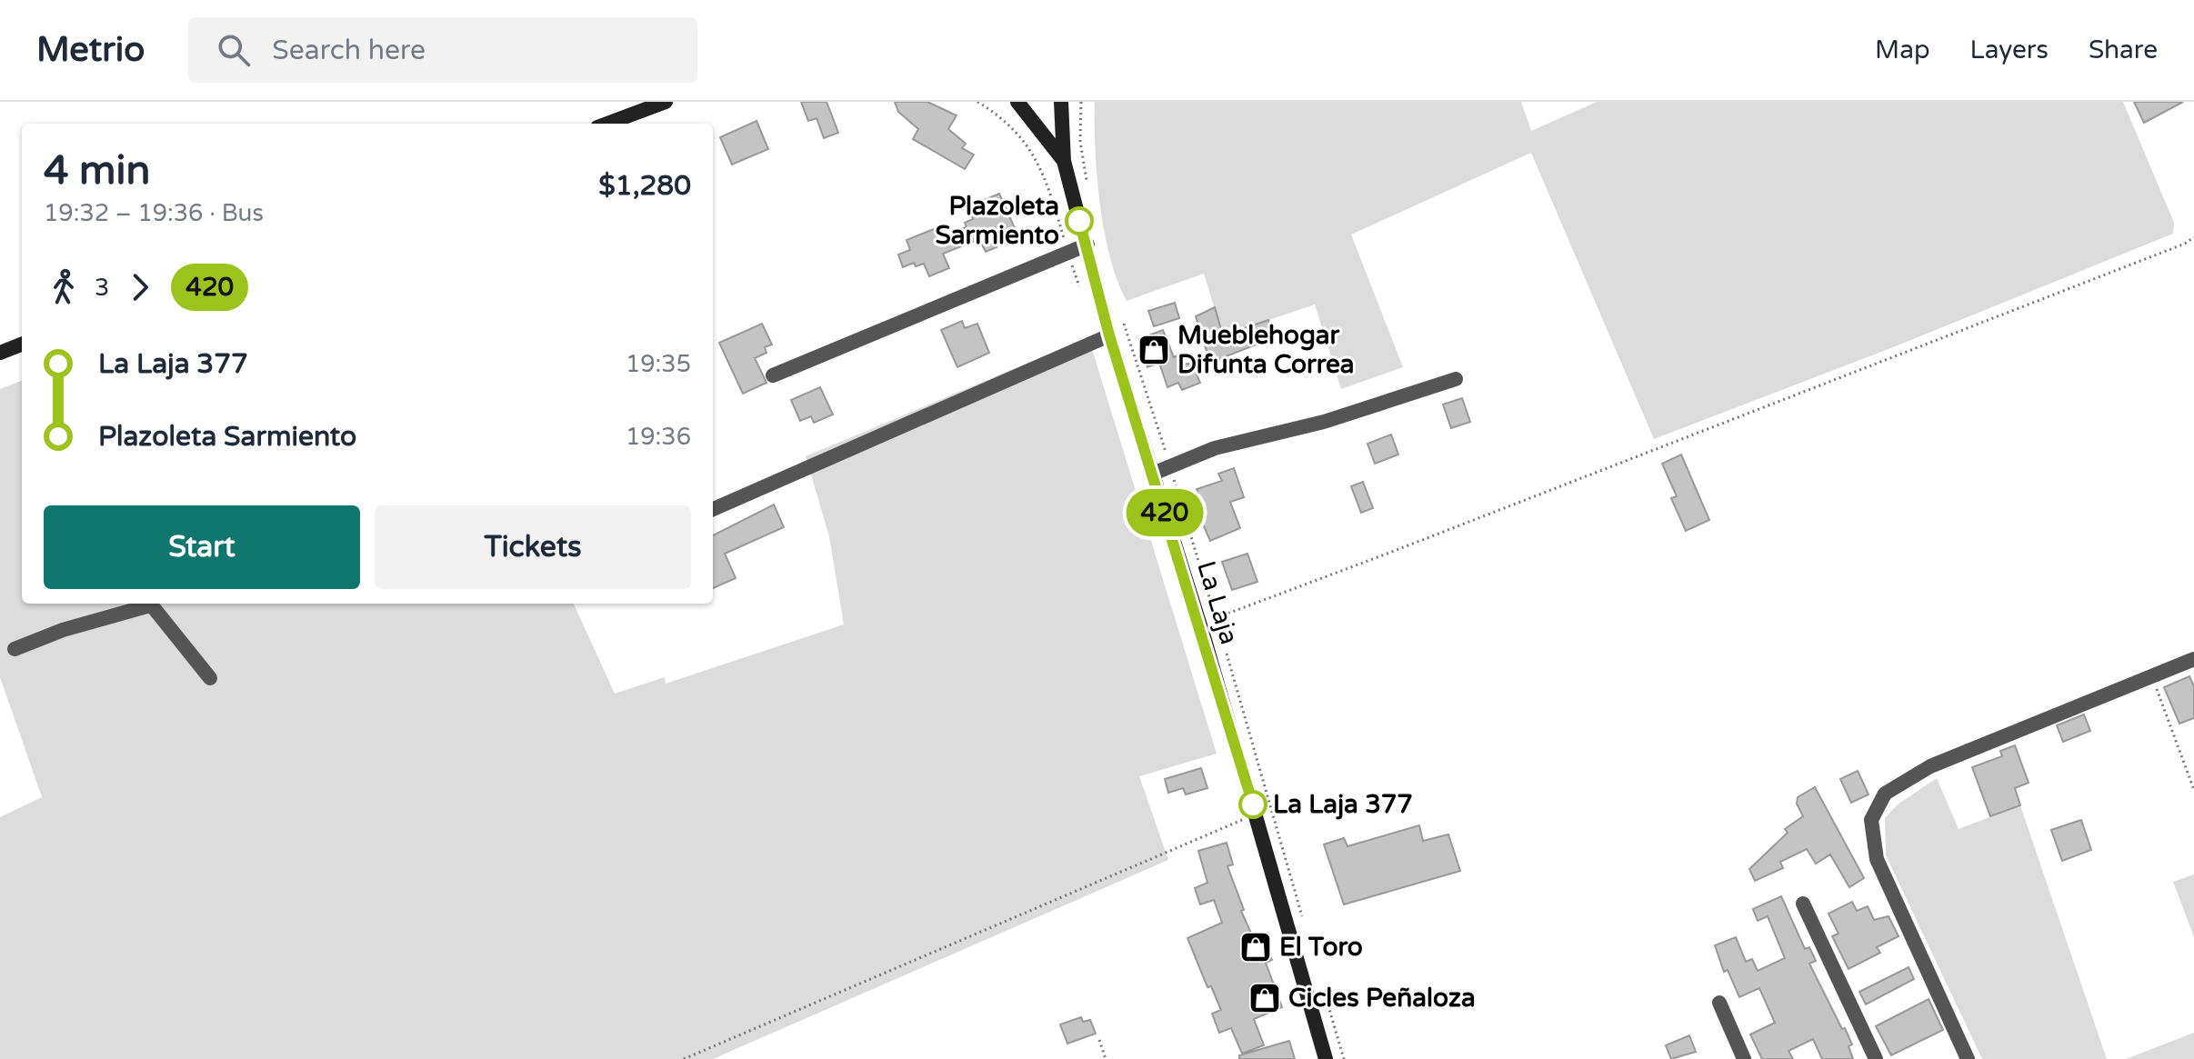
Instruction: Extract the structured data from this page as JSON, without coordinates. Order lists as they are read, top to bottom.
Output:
{
  "streets": {
    "main road": ["La Laja"]
  },
  "places": {
    "other": ["Plazoleta Sarmiento", "La Laja 377"],
    "shop": ["Mueblehogar Difunta Correa", "El Toro", "Cicles Peñaloza"]
  },
  "lines": ["bus line 420"],
  "page": {
    "header": "Metrio",
    "search": "Search here",
    "nav": ["Map", "Layers", "Share"],
    "on_map": "420",
    "heading": ["4 min", "19:32 – 19:36 · Bus", "$1,280"],
    "legs": ["3", "420"],
    "list": [
      {
        "name": "La Laja 377",
        "value": "19:35"
      },
      {
        "name": "Plazoleta Sarmiento",
        "value": "19:36"
      }
    ],
    "buttons": ["Start", "Tickets"]
  }
}
